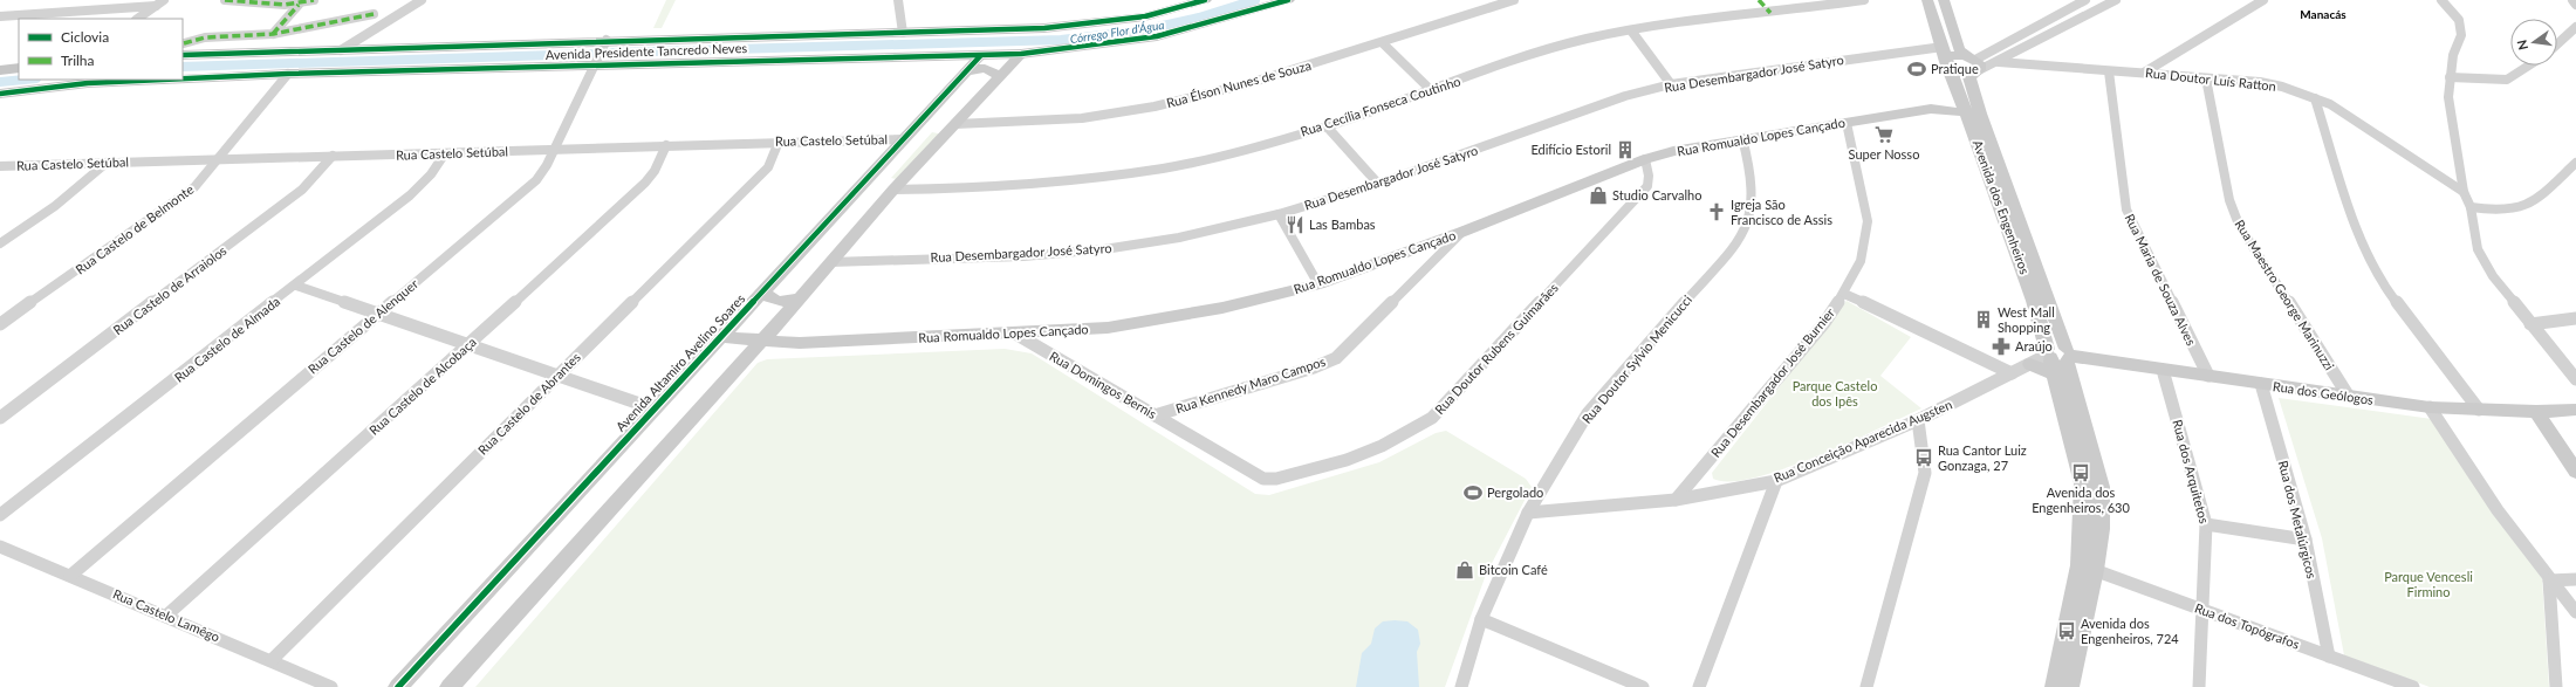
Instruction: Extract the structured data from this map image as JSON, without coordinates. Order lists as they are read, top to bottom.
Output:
{
  "streets": {
    "main road": ["Avenida Presidente Tancredo Neves"],
    "street": [
      "Rua Desembargador José Satyro",
      "Rua Doutor Luís Ratton",
      "Rua Élson Nunes de Souza",
      "Rua Cecília Fonseca Coutinho",
      "Rua Romualdo Lopes Cançado",
      "Rua Castelo Setúbal",
      "Avenida dos Engenheiros",
      "Rua Castelo de Belmonte",
      "Rua Maria de Souza Alves",
      "Rua Castelo de Arraiolos",
      "Rua Maestro George Marinuzzi",
      "Rua Castelo de Alenquer",
      "Rua Castelo de Almada",
      "Rua Doutor Rubens Guimarães",
      "Rua Doutor Sylvio Menicucci",
      "Avenida Altamiro Avelino Soares",
      "Rua Desembargador José Burnier",
      "Rua Domingos Bernis",
      "Rua Kennedy Maro Campos",
      "Rua Castelo de Alcobaça",
      "Rua dos Geólogos",
      "Rua Castelo de Abrantes",
      "Rua Conceição Aparecida Augsten",
      "Rua dos Arquitetos",
      "Rua dos Metalúrgicos",
      "Rua Castelo Lamêgo",
      "Rua dos Topógrafos"
    ]
  },
  "crossings": [
    ["Avenida Presidente Tancredo Neves", "Rua Castelo de Belmonte"],
    ["Avenida Presidente Tancredo Neves", "Rua Castelo de Alenquer"],
    ["Avenida Presidente Tancredo Neves", "Avenida Altamiro Avelino Soares"],
    ["Rua Desembargador José Satyro", "Avenida dos Engenheiros"],
    ["Rua Doutor Luís Ratton", "Rua Maria de Souza Alves"],
    ["Rua Doutor Luís Ratton", "Rua Maestro George Marinuzzi"],
    ["Rua Romualdo Lopes Cançado", "Avenida dos Engenheiros"],
    ["Rua Romualdo Lopes Cançado", "Rua Doutor Rubens Guimarães"],
    ["Rua Romualdo Lopes Cançado", "Rua Doutor Sylvio Menicucci"],
    ["Rua Romualdo Lopes Cançado", "Avenida Altamiro Avelino Soares"],
    ["Rua Romualdo Lopes Cançado", "Rua Desembargador José Burnier"],
    ["Rua Romualdo Lopes Cançado", "Rua Domingos Bernis"],
    ["Rua Romualdo Lopes Cançado", "Rua Kennedy Maro Campos"],
    ["Rua Castelo Setúbal", "Rua Castelo de Belmonte"],
    ["Rua Castelo Setúbal", "Rua Castelo de Arraiolos"],
    ["Rua Castelo Setúbal", "Rua Castelo de Alenquer"],
    ["Rua Castelo Setúbal", "Rua Castelo de Almada"],
    ["Rua Castelo Setúbal", "Avenida Altamiro Avelino Soares"],
    ["Rua Castelo Setúbal", "Rua Castelo de Alcobaça"],
    ["Rua Castelo Setúbal", "Rua Castelo de Abrantes"],
    ["Avenida dos Engenheiros", "Rua dos Geólogos"],
    ["Avenida dos Engenheiros", "Rua Conceição Aparecida Augsten"],
    ["Avenida dos Engenheiros", "Rua dos Topógrafos"],
    ["Rua Maria de Souza Alves", "Rua dos Geólogos"],
    ["Rua Maestro George Marinuzzi", "Rua dos Geólogos"],
    ["Rua Castelo de Alenquer", "Rua Castelo Lamêgo"],
    ["Rua Doutor Rubens Guimarães", "Rua Domingos Bernis"],
    ["Rua Doutor Sylvio Menicucci", "Rua Conceição Aparecida Augsten"],
    ["Rua Desembargador José Burnier", "Rua Conceição Aparecida Augsten"],
    ["Rua Domingos Bernis", "Rua Kennedy Maro Campos"],
    ["Rua Castelo de Alcobaça", "Rua Castelo Lamêgo"],
    ["Rua dos Geólogos", "Rua Conceição Aparecida Augsten"],
    ["Rua dos Geólogos", "Rua dos Arquitetos"],
    ["Rua dos Geólogos", "Rua dos Metalúrgicos"],
    ["Rua Castelo de Abrantes", "Rua Castelo Lamêgo"],
    ["Rua dos Arquitetos", "Rua dos Topógrafos"],
    ["Rua dos Metalúrgicos", "Rua dos Topógrafos"]
  ],
  "districts": ["Manacás"],
  "water": ["Córrego Flor d'Água"],
  "parks": ["Parque Castelo dos Ipês", "Parque Vencesli Firmino"],
  "places": {
    "sports": ["Pratique", "Pergolado"],
    "supermarket": ["Super Nosso"],
    "building": ["Edifício Estoril", "West Mall Shopping"],
    "shop": ["Studio Carvalho", "Bitcoin Café"],
    "church": ["Igreja São Francisco de Assis"],
    "restaurant": ["Las Bambas"],
    "pharmacy": ["Araújo"],
    "bus stop": ["Rua Cantor Luiz Gonzaga, 27", "Avenida dos Engenheiros, 630", "Avenida dos Engenheiros, 724"]
  },
  "legend": ["Ciclovia", "Trilha"],
  "north": "left"
}
